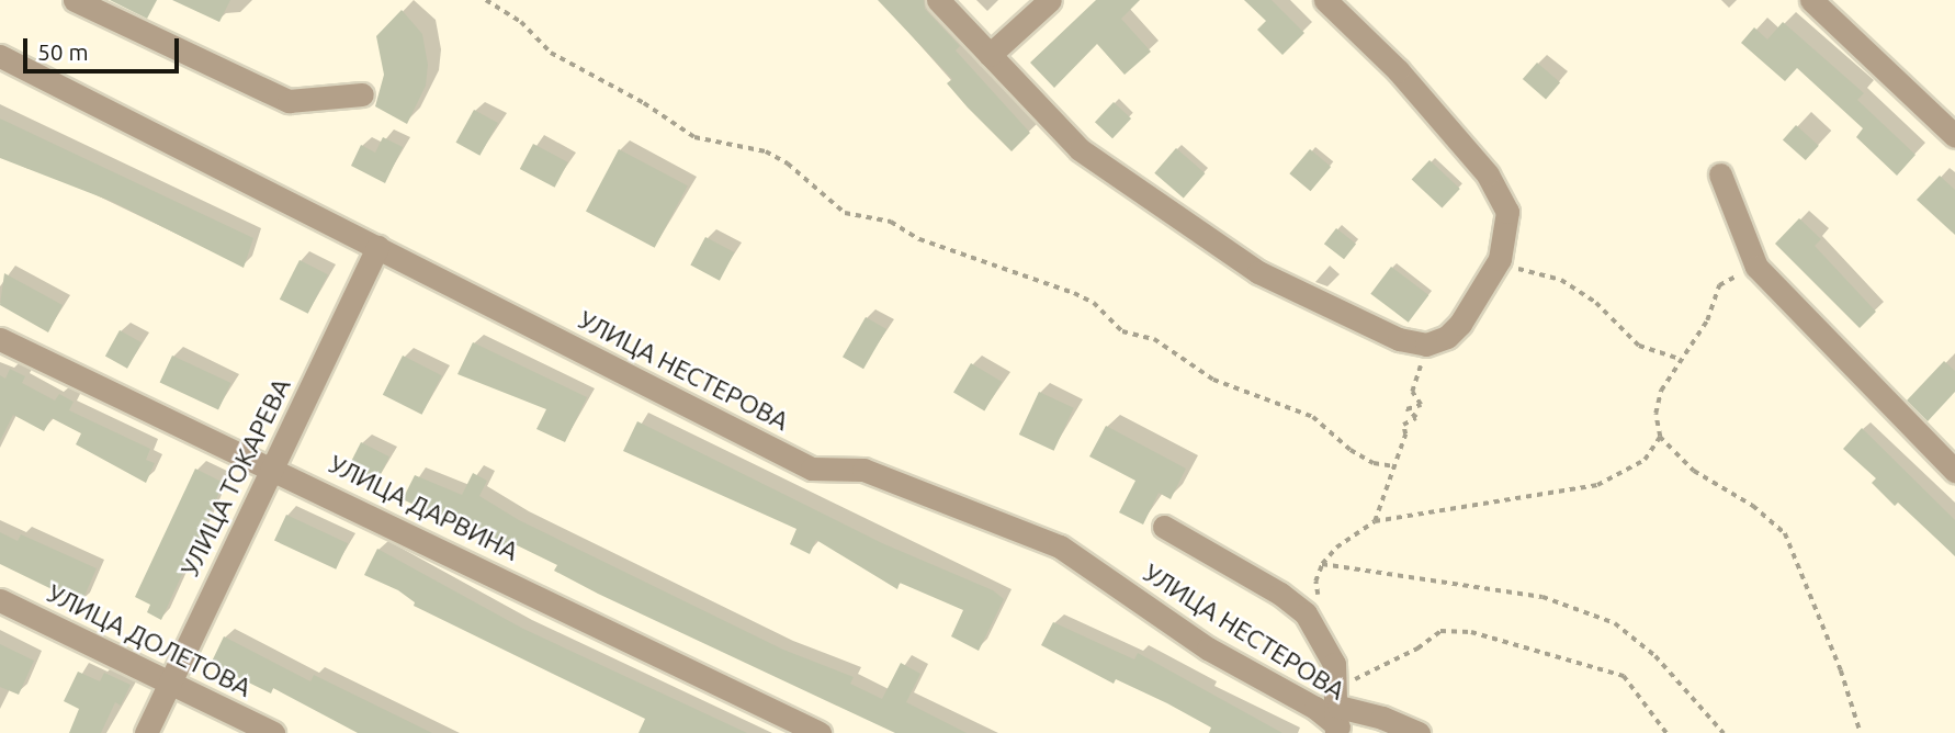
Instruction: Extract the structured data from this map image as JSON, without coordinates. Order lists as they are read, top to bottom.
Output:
{
  "streets": {
    "street": [
      "УЛИЦА НЕСТЕРОВА",
      "УЛИЦА ТОКАРЕВА",
      "УЛИЦА ДАРВИНА",
      "УЛИЦА ДОЛЕТОВА"
    ]
  },
  "crossings": [
    ["УЛИЦА НЕСТЕРОВА", "УЛИЦА ТОКАРЕВА"],
    ["УЛИЦА ТОКАРЕВА", "УЛИЦА ДАРВИНА"],
    ["УЛИЦА ТОКАРЕВА", "УЛИЦА ДОЛЕТОВА"]
  ],
  "scale_bar": "50 m"
}
